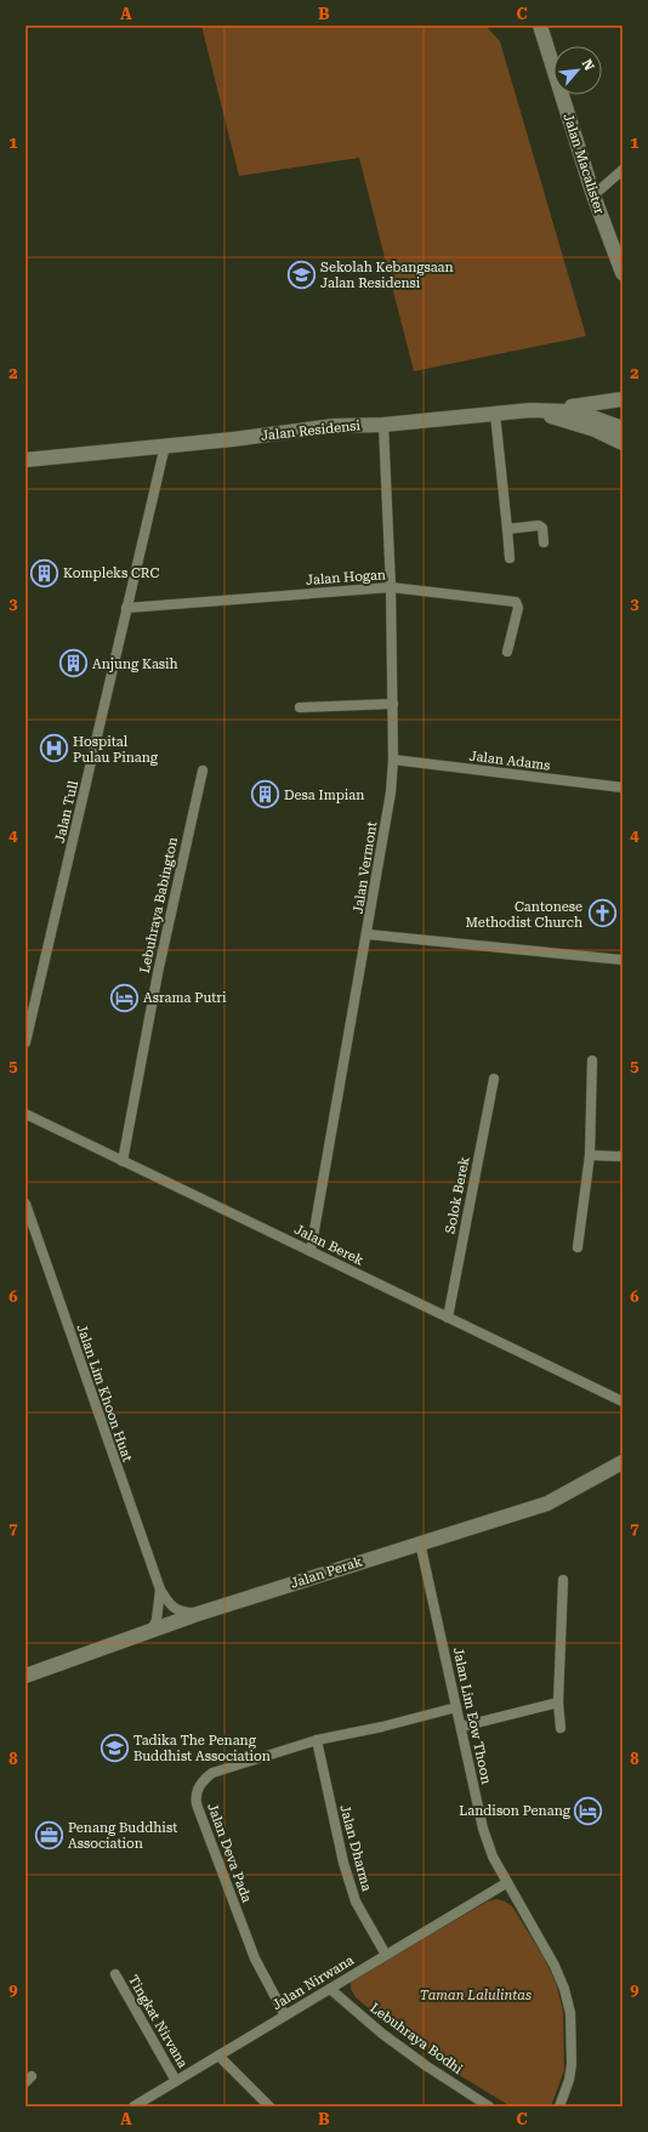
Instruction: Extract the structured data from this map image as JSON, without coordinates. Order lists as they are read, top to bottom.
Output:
{
  "streets": {
    "main road": ["Jalan Macalister", "Jalan Residensi", "Jalan Perak"],
    "street": [
      "Jalan Hogan",
      "Jalan Adams",
      "Jalan Tull",
      "Jalan Vermont",
      "Lebuhraya Babington",
      "Solok Berek",
      "Jalan Berek",
      "Jalan Lim Khoon Huat",
      "Jalan Lim Eow Thoon",
      "Jalan Dharma",
      "Jalan Deva Pada",
      "Jalan Nirwana",
      "Tingkat Nirvana",
      "Lebuhraya Bodhi"
    ]
  },
  "crossings": [
    ["Jalan Residensi", "Jalan Tull"],
    ["Jalan Residensi", "Jalan Vermont"],
    ["Jalan Hogan", "Jalan Tull"],
    ["Jalan Hogan", "Jalan Vermont"],
    ["Jalan Adams", "Jalan Vermont"],
    ["Jalan Vermont", "Jalan Berek"],
    ["Lebuhraya Babington", "Jalan Berek"],
    ["Solok Berek", "Jalan Berek"],
    ["Jalan Lim Khoon Huat", "Jalan Perak"],
    ["Jalan Perak", "Jalan Lim Eow Thoon"],
    ["Jalan Lim Eow Thoon", "Jalan Deva Pada"],
    ["Jalan Lim Eow Thoon", "Jalan Nirwana"],
    ["Jalan Dharma", "Jalan Deva Pada"],
    ["Jalan Dharma", "Jalan Nirwana"],
    ["Jalan Deva Pada", "Jalan Nirwana"],
    ["Jalan Nirwana", "Tingkat Nirvana"],
    ["Jalan Nirwana", "Lebuhraya Bodhi"]
  ],
  "parks": ["Taman Lalulintas"],
  "places": {
    "school or university": ["Sekolah Kebangsaan Jalan Residensi", "Tadika The Penang Buddhist Association"],
    "building": ["Kompleks CRC", "Anjung Kasih", "Desa Impian"],
    "hospital": ["Hospital Pulau Pinang"],
    "church": ["Cantonese Methodist Church"],
    "hotel": ["Asrama Putri", "Landison Penang"],
    "office": ["Penang Buddhist Association"]
  },
  "north": "top right",
  "grid": {
    "columns": ["A", "B", "C"],
    "rows": [
      "1",
      "2",
      "3",
      "4",
      "5",
      "6",
      "7",
      "8",
      "9"
    ]
  }
}
